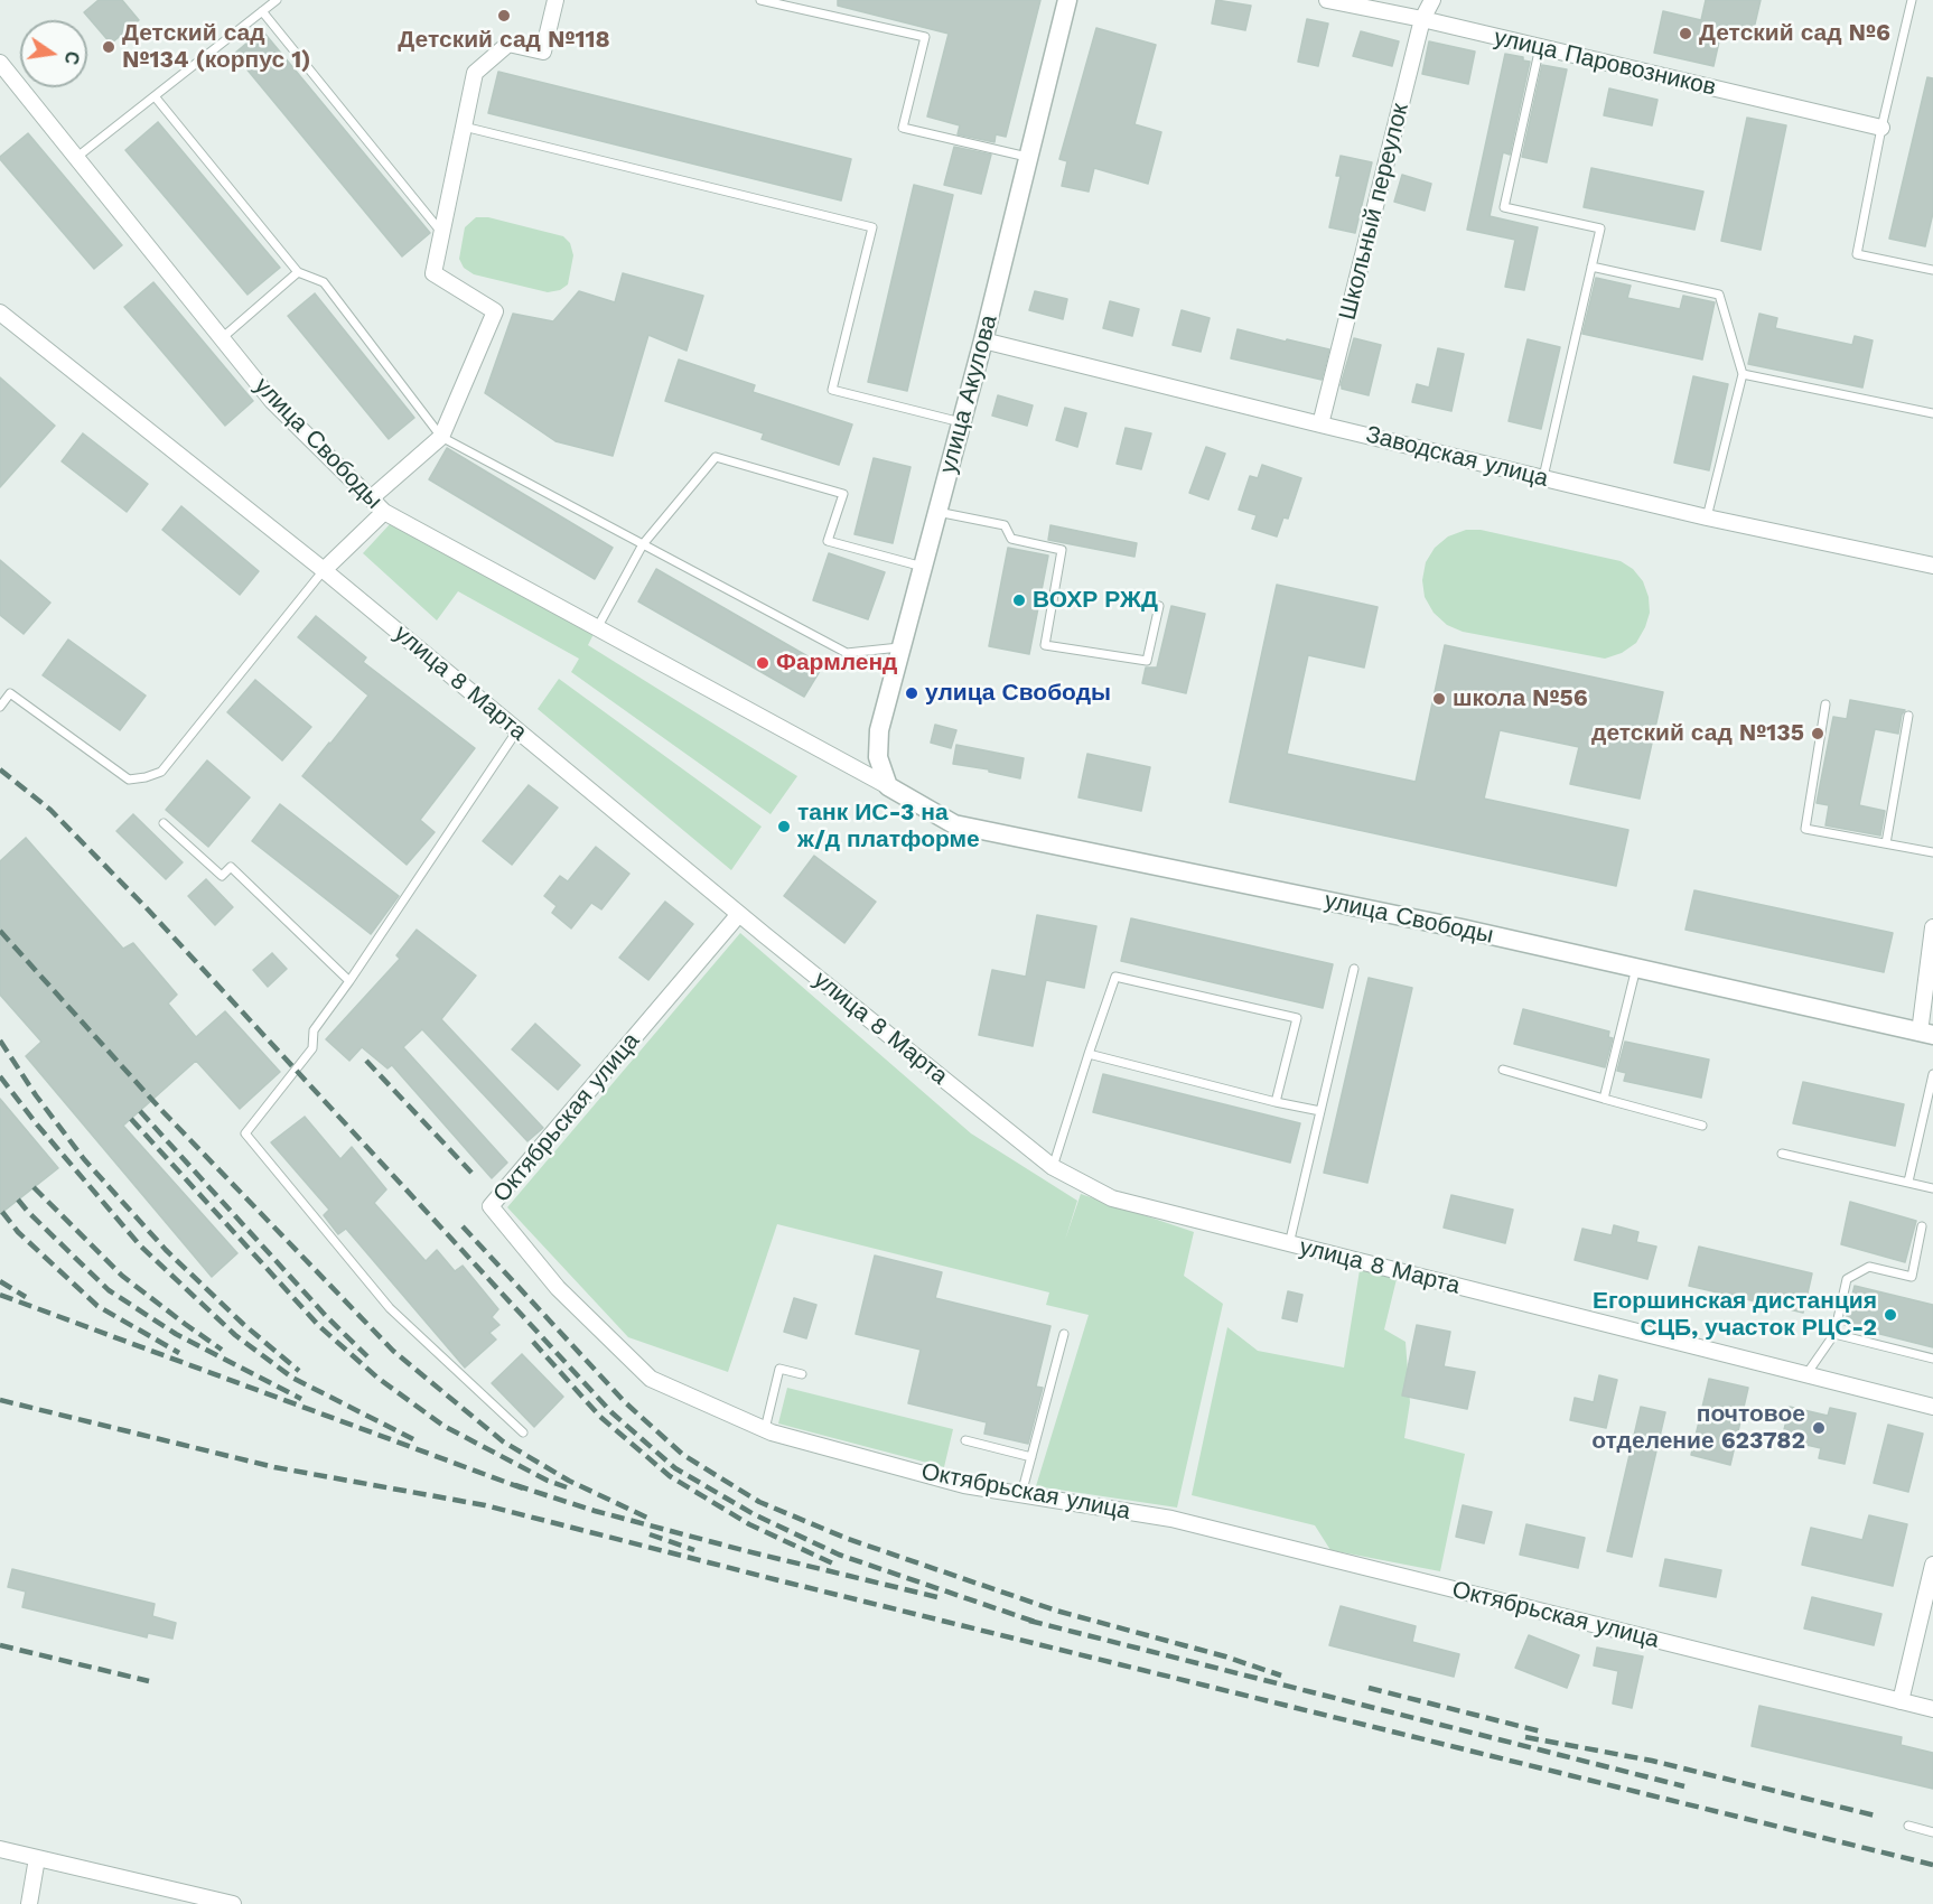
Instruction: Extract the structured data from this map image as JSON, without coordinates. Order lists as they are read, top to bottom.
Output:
{
  "streets": {
    "street": [
      "улица Паровозников",
      "Школьный переулок",
      "улица Акулова",
      "улица Свободы",
      "Заводская улица",
      "улица 8 Марта",
      "Октябрьская улица"
    ]
  },
  "crossings": [
    ["улица Паровозников", "Школьный переулок"],
    ["Школьный переулок", "Заводская улица"],
    ["улица Акулова", "улица Свободы"],
    ["улица Акулова", "Заводская улица"],
    ["улица 8 Марта", "Октябрьская улица"]
  ],
  "places": [
    "Детский сад №118",
    "Детский сад №6",
    "Детский сад №134 (корпус 1)",
    "ВОХР РЖД",
    "Фармленд",
    "улица Свободы",
    "школа №56",
    "детский сад №135",
    "танк ИС-3 на ж/д платформе",
    "Егоршинская дистанция СЦБ, участок РЦС-2",
    "почтовое отделение 623782"
  ],
  "north": "right"
}
